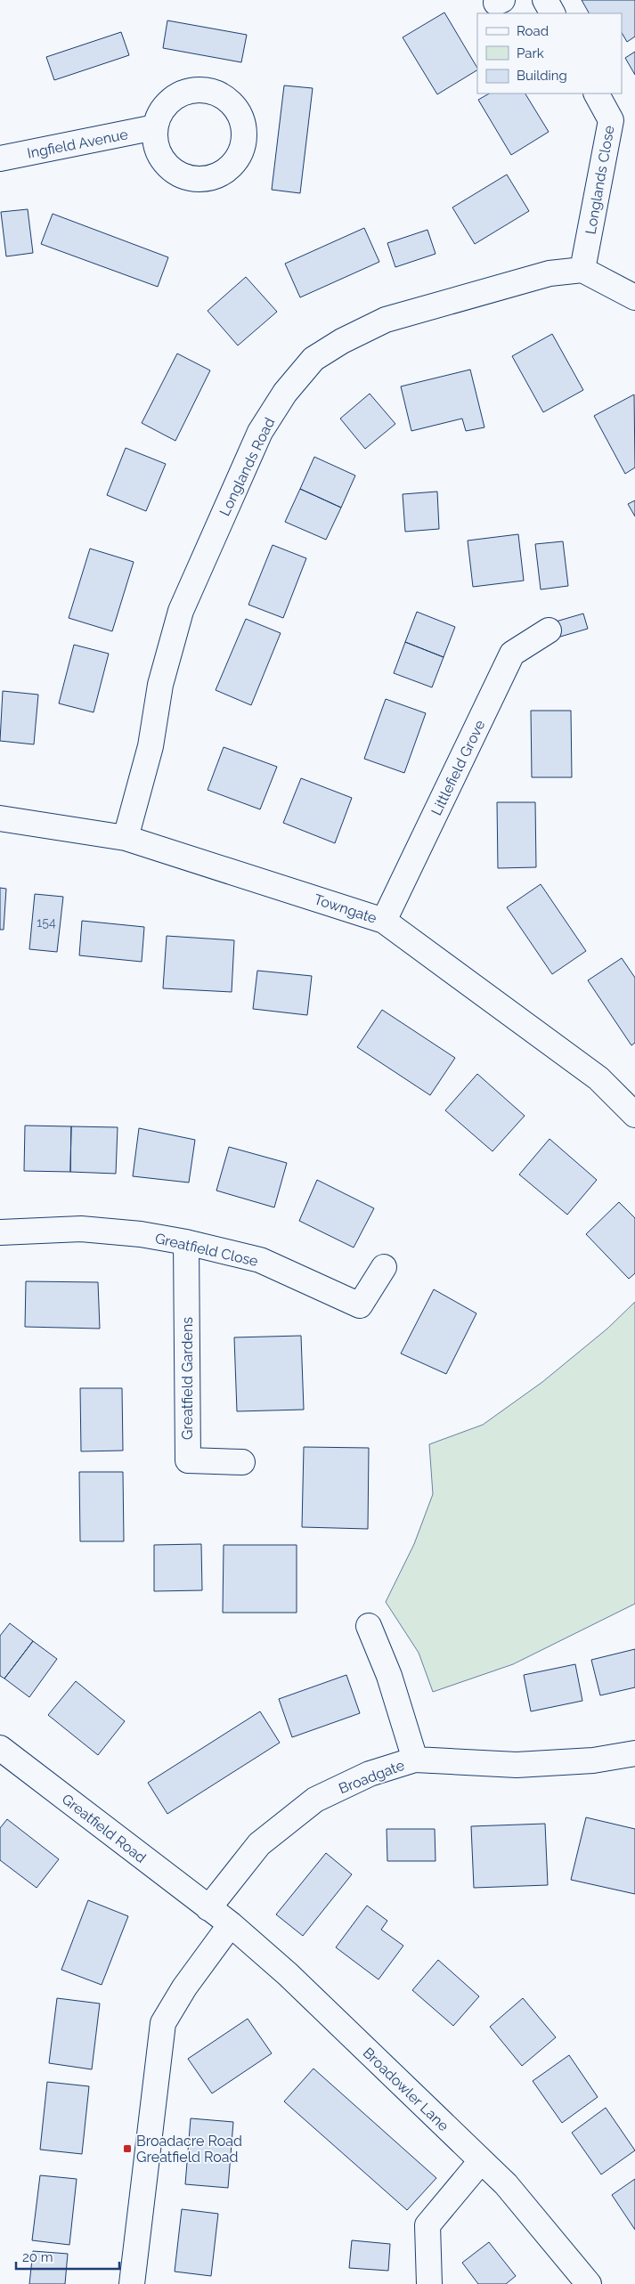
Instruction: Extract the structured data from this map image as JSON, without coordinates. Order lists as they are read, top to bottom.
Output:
{
  "streets": {
    "street": [
      "Ingfield Avenue",
      "Longlands Close",
      "Longlands Road",
      "Littlefield Grove",
      "Towngate",
      "Greatfield Close",
      "Greatfield Gardens",
      "Broadgate",
      "Greatfield Road",
      "Broadowler Lane"
    ]
  },
  "crossings": [
    ["Longlands Close", "Longlands Road"],
    ["Longlands Road", "Towngate"],
    ["Littlefield Grove", "Towngate"],
    ["Greatfield Close", "Greatfield Gardens"],
    ["Broadgate", "Greatfield Road"],
    ["Broadgate", "Broadowler Lane"],
    ["Greatfield Road", "Broadowler Lane"]
  ],
  "places": {
    "transit": ["Broadacre Road Greatfield Road"]
  },
  "house_numbers": ["154"],
  "legend": ["Road", "Park", "Building"],
  "scale_bar": "20 m"
}
